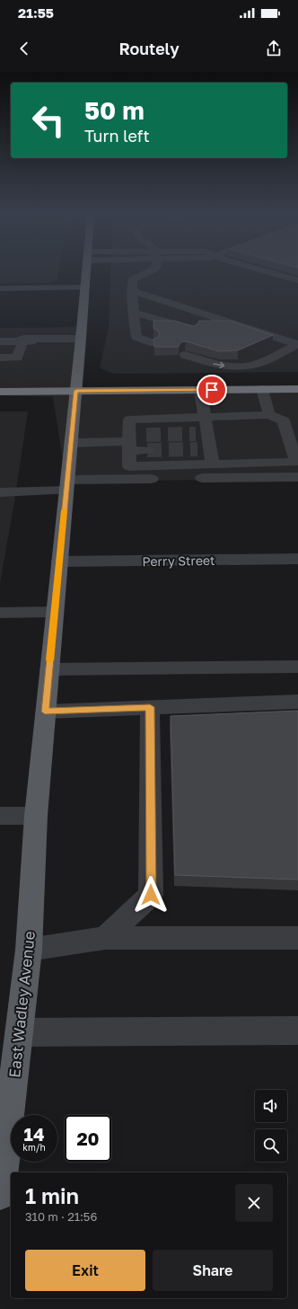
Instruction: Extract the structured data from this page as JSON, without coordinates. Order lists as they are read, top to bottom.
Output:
{
  "streets": {
    "main road": ["East Wadley Avenue"],
    "street": ["Perry Street"]
  },
  "crossings": [
    ["Perry Street", "East Wadley Avenue"]
  ],
  "page": {
    "status": "21:55",
    "header": "Routely",
    "turn": ["50 m", "Turn left"],
    "speed": "14 km/h",
    "limit": "20",
    "heading": ["1 min", "310 m · 21:56"],
    "buttons": ["Exit", "Share"]
  }
}
